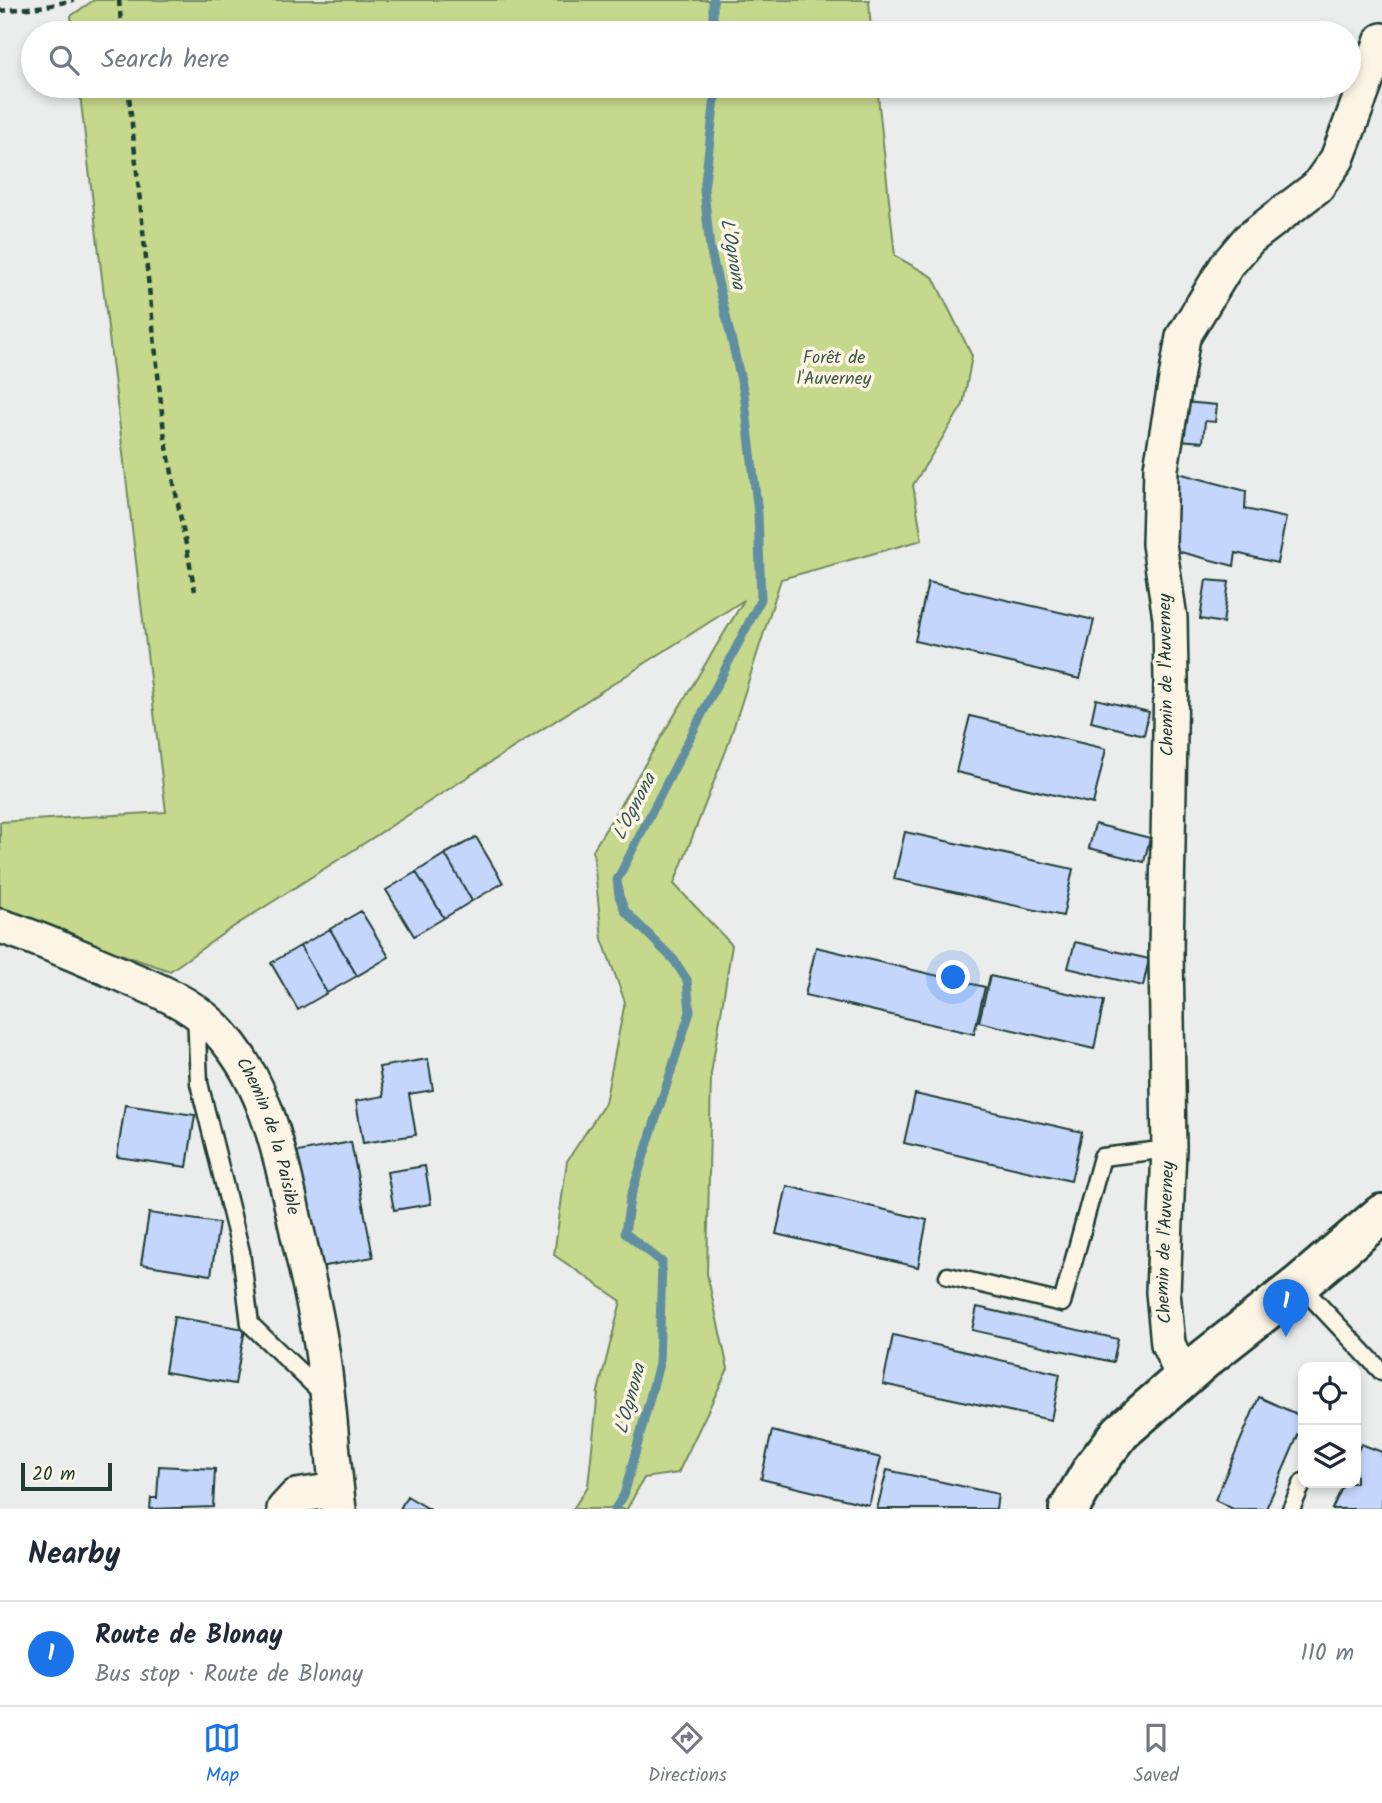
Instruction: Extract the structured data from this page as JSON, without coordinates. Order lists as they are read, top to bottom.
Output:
{
  "streets": {
    "street": ["Chemin de l'Auverney", "Chemin de la Paisible"]
  },
  "water": ["L'Ognona"],
  "parks": ["Forêt de l'Auverney"],
  "scale_bar": "20 m",
  "page": {
    "search": "Search here",
    "pins": "1",
    "scale": "20 m",
    "heading": "Nearby",
    "list": [
      {
        "mark": "1",
        "name": "Route de Blonay",
        "note": "Bus stop · Route de Blonay",
        "value": "110 m"
      }
    ],
    "nav": ["Map", "Directions", "Saved"]
  }
}
